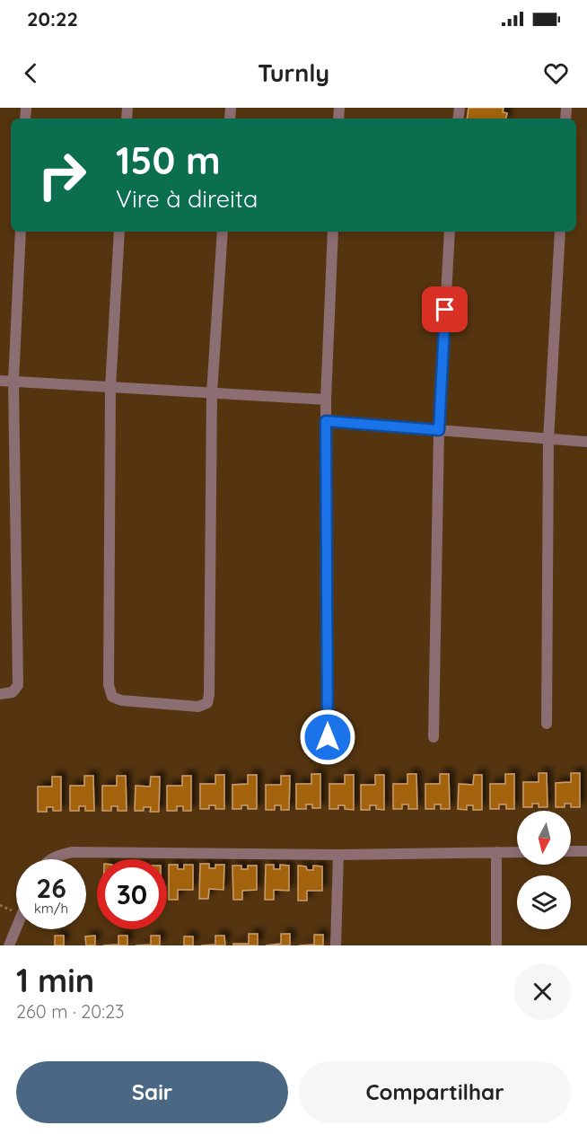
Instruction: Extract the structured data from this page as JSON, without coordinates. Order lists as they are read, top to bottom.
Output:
{
  "north": "bottom",
  "page": {
    "status": "20:22",
    "header": "Turnly",
    "turn": ["150 m", "Vire à direita"],
    "speed": "26 km/h",
    "limit": "30",
    "heading": ["1 min", "260 m · 20:23"],
    "buttons": ["Sair", "Compartilhar"]
  }
}
